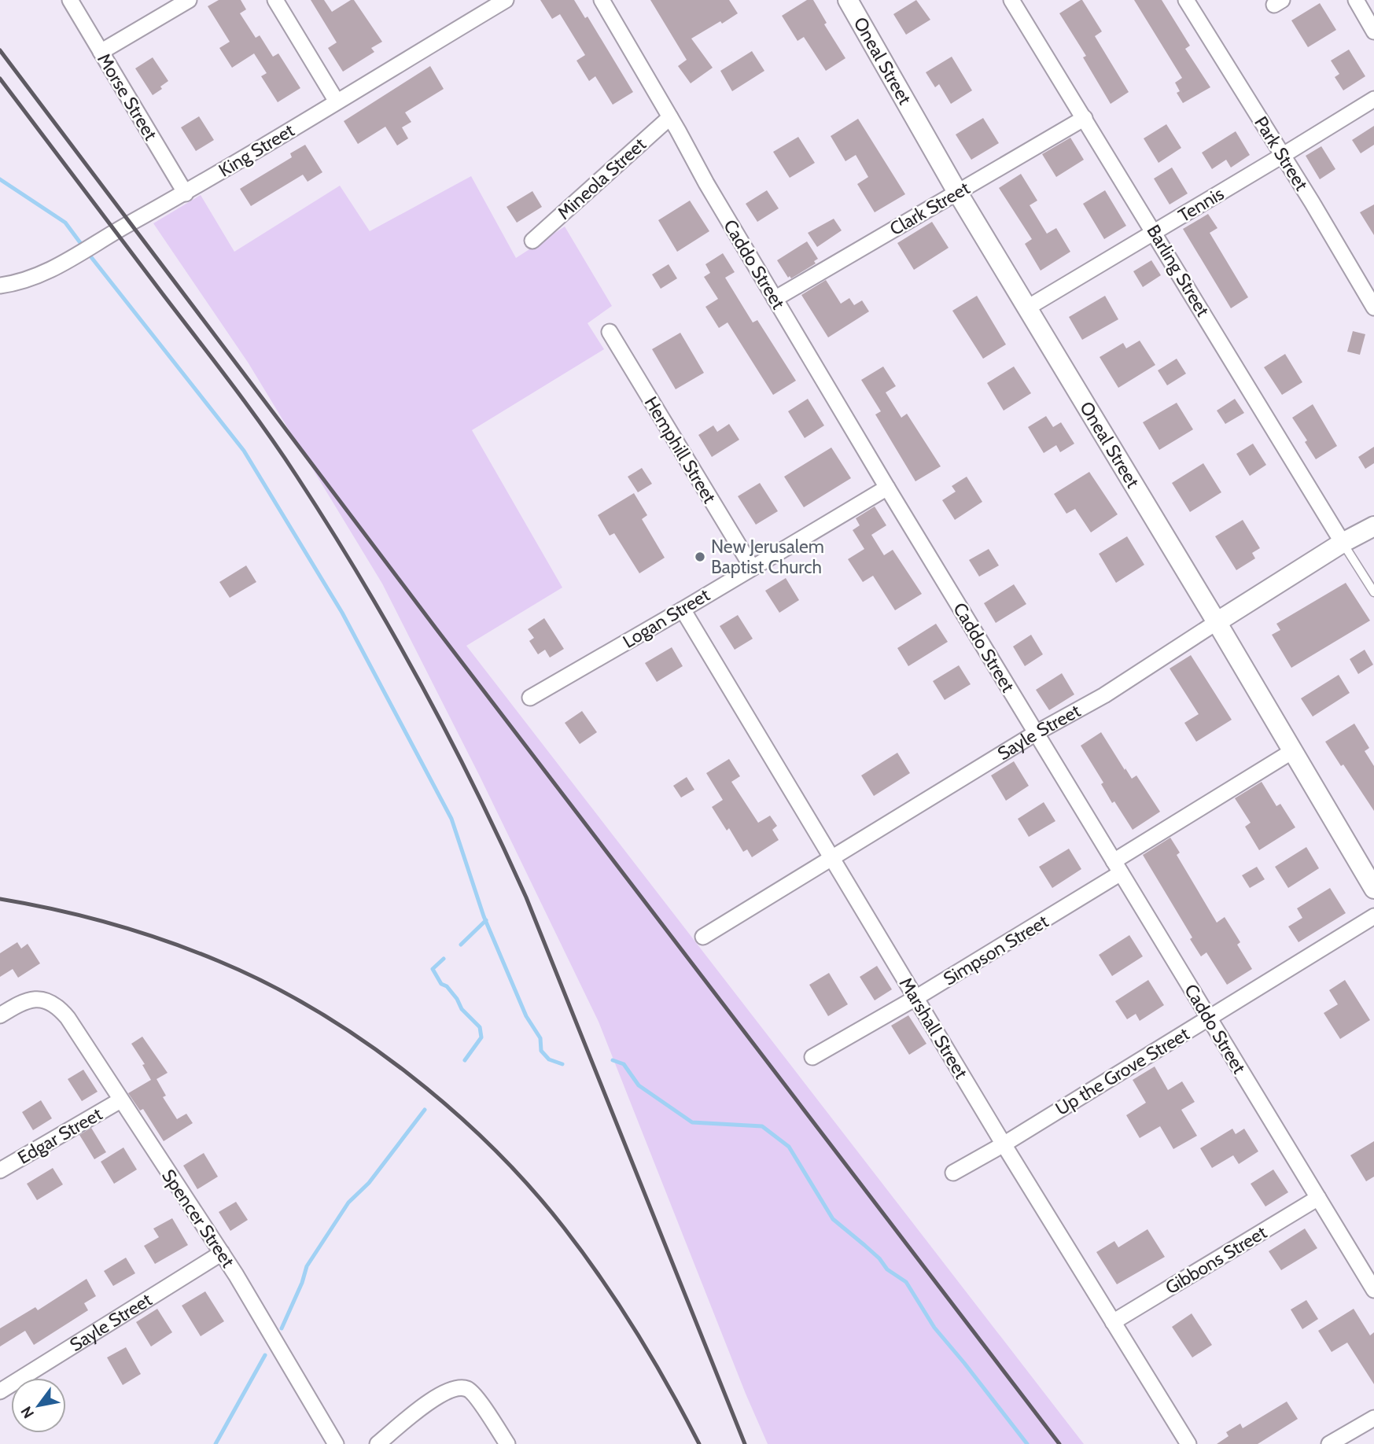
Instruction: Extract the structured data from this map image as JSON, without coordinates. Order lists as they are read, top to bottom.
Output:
{
  "streets": {
    "street": [
      "Oneal Street",
      "Morse Street",
      "King Street",
      "Park Street",
      "Mineola Street",
      "Tennis",
      "Clark Street",
      "Caddo Street",
      "Barling Street",
      "Hemphill Street",
      "Logan Street",
      "Sayle Street",
      "Simpson Street",
      "Marshall Street",
      "Up the Grove Street",
      "Edgar Street",
      "Spencer Street",
      "Gibbons Street"
    ]
  },
  "crossings": [
    ["Oneal Street", "Tennis"],
    ["Oneal Street", "Clark Street"],
    ["Oneal Street", "Sayle Street"],
    ["Oneal Street", "Simpson Street"],
    ["Morse Street", "King Street"],
    ["Park Street", "Tennis"],
    ["Mineola Street", "Caddo Street"],
    ["Tennis", "Barling Street"],
    ["Clark Street", "Caddo Street"],
    ["Clark Street", "Barling Street"],
    ["Caddo Street", "Logan Street"],
    ["Caddo Street", "Sayle Street"],
    ["Caddo Street", "Simpson Street"],
    ["Caddo Street", "Up the Grove Street"],
    ["Caddo Street", "Gibbons Street"],
    ["Barling Street", "Sayle Street"],
    ["Hemphill Street", "Logan Street"],
    ["Logan Street", "Marshall Street"],
    ["Sayle Street", "Marshall Street"],
    ["Sayle Street", "Spencer Street"],
    ["Simpson Street", "Marshall Street"],
    ["Marshall Street", "Up the Grove Street"],
    ["Marshall Street", "Gibbons Street"],
    ["Edgar Street", "Spencer Street"]
  ],
  "places": ["New Jerusalem Baptist Church"],
  "north": "bottom left"
}
